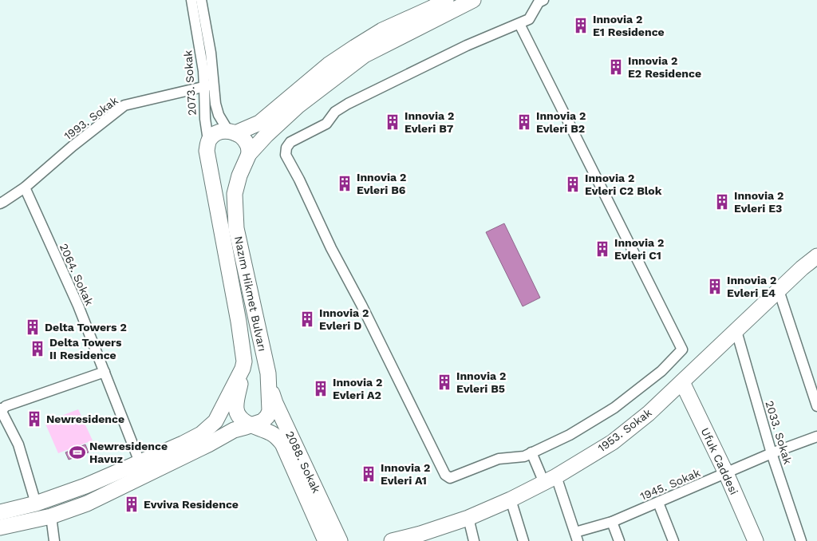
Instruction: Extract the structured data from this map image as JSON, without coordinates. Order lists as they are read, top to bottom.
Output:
{
  "streets": {
    "main road": [
      "Nazım Hikmet Bulvarı",
      "1953. Sokak",
      "Ufuk Caddesi",
      "2088. Sokak"
    ],
    "street": [
      "2073. Sokak",
      "1993. Sokak",
      "2064. Sokak",
      "2033. Sokak",
      "1945. Sokak"
    ]
  },
  "crossings": [
    ["2073. Sokak", "1993. Sokak"],
    ["2073. Sokak", "Nazım Hikmet Bulvarı"],
    ["1993. Sokak", "2064. Sokak"],
    ["2064. Sokak", "Nazım Hikmet Bulvarı"],
    ["Nazım Hikmet Bulvarı", "2088. Sokak"],
    ["1953. Sokak", "2033. Sokak"],
    ["1953. Sokak", "Ufuk Caddesi"],
    ["1953. Sokak", "1945. Sokak"],
    ["2033. Sokak", "1945. Sokak"],
    ["Ufuk Caddesi", "1945. Sokak"]
  ],
  "places": {
    "building": [
      "Innovia 2 E1 Residence",
      "Innovia 2 E2 Residence",
      "Innovia 2 Evleri B7",
      "Innovia 2 Evleri B2",
      "Innovia 2 Evleri B6",
      "Innovia 2 Evleri C2 Blok",
      "Innovia 2 Evleri E3",
      "Innovia 2 Evleri C1",
      "Innovia 2 Evleri E4",
      "Innovia 2 Evleri D",
      "Delta Towers 2",
      "Delta Towers II Residence",
      "Innovia 2 Evleri B5",
      "Innovia 2 Evleri A2",
      "Newresidence",
      "Innovia 2 Evleri A1",
      "Evviva Residence"
    ],
    "sports": ["Newresidence Havuz"]
  }
}
